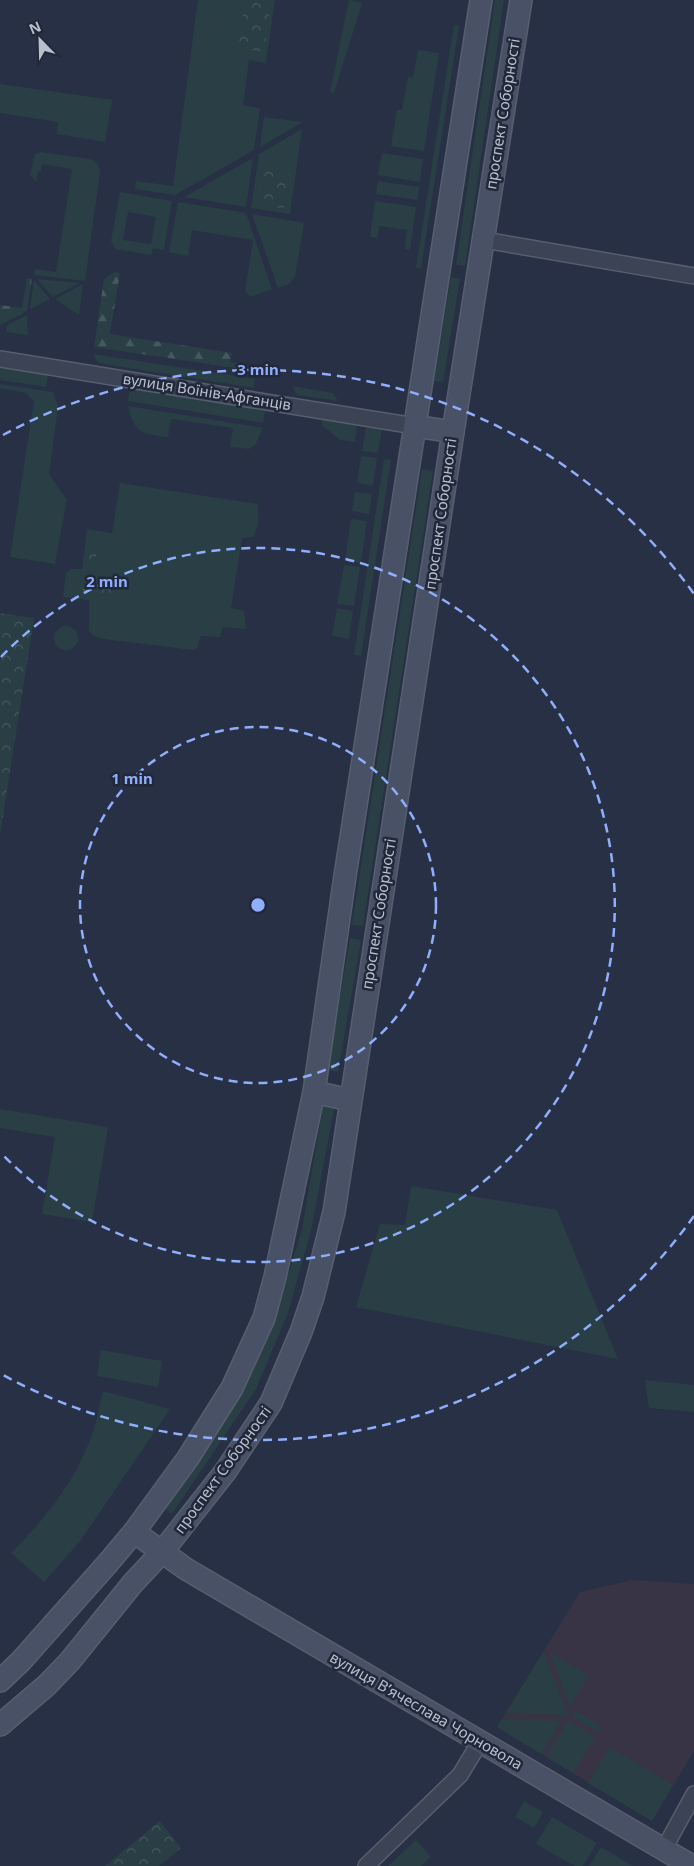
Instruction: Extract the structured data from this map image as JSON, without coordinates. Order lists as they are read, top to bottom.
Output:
{
  "streets": {
    "main road": ["проспект Соборності", "вулиця Вʼячеслава Чорновола"],
    "street": ["вулиця Воїнів-Афганців"]
  },
  "crossings": [
    ["проспект Соборності", "вулиця Вʼячеслава Чорновола"]
  ],
  "north": "top left",
  "rings": ["3 min", "2 min", "1 min"]
}
